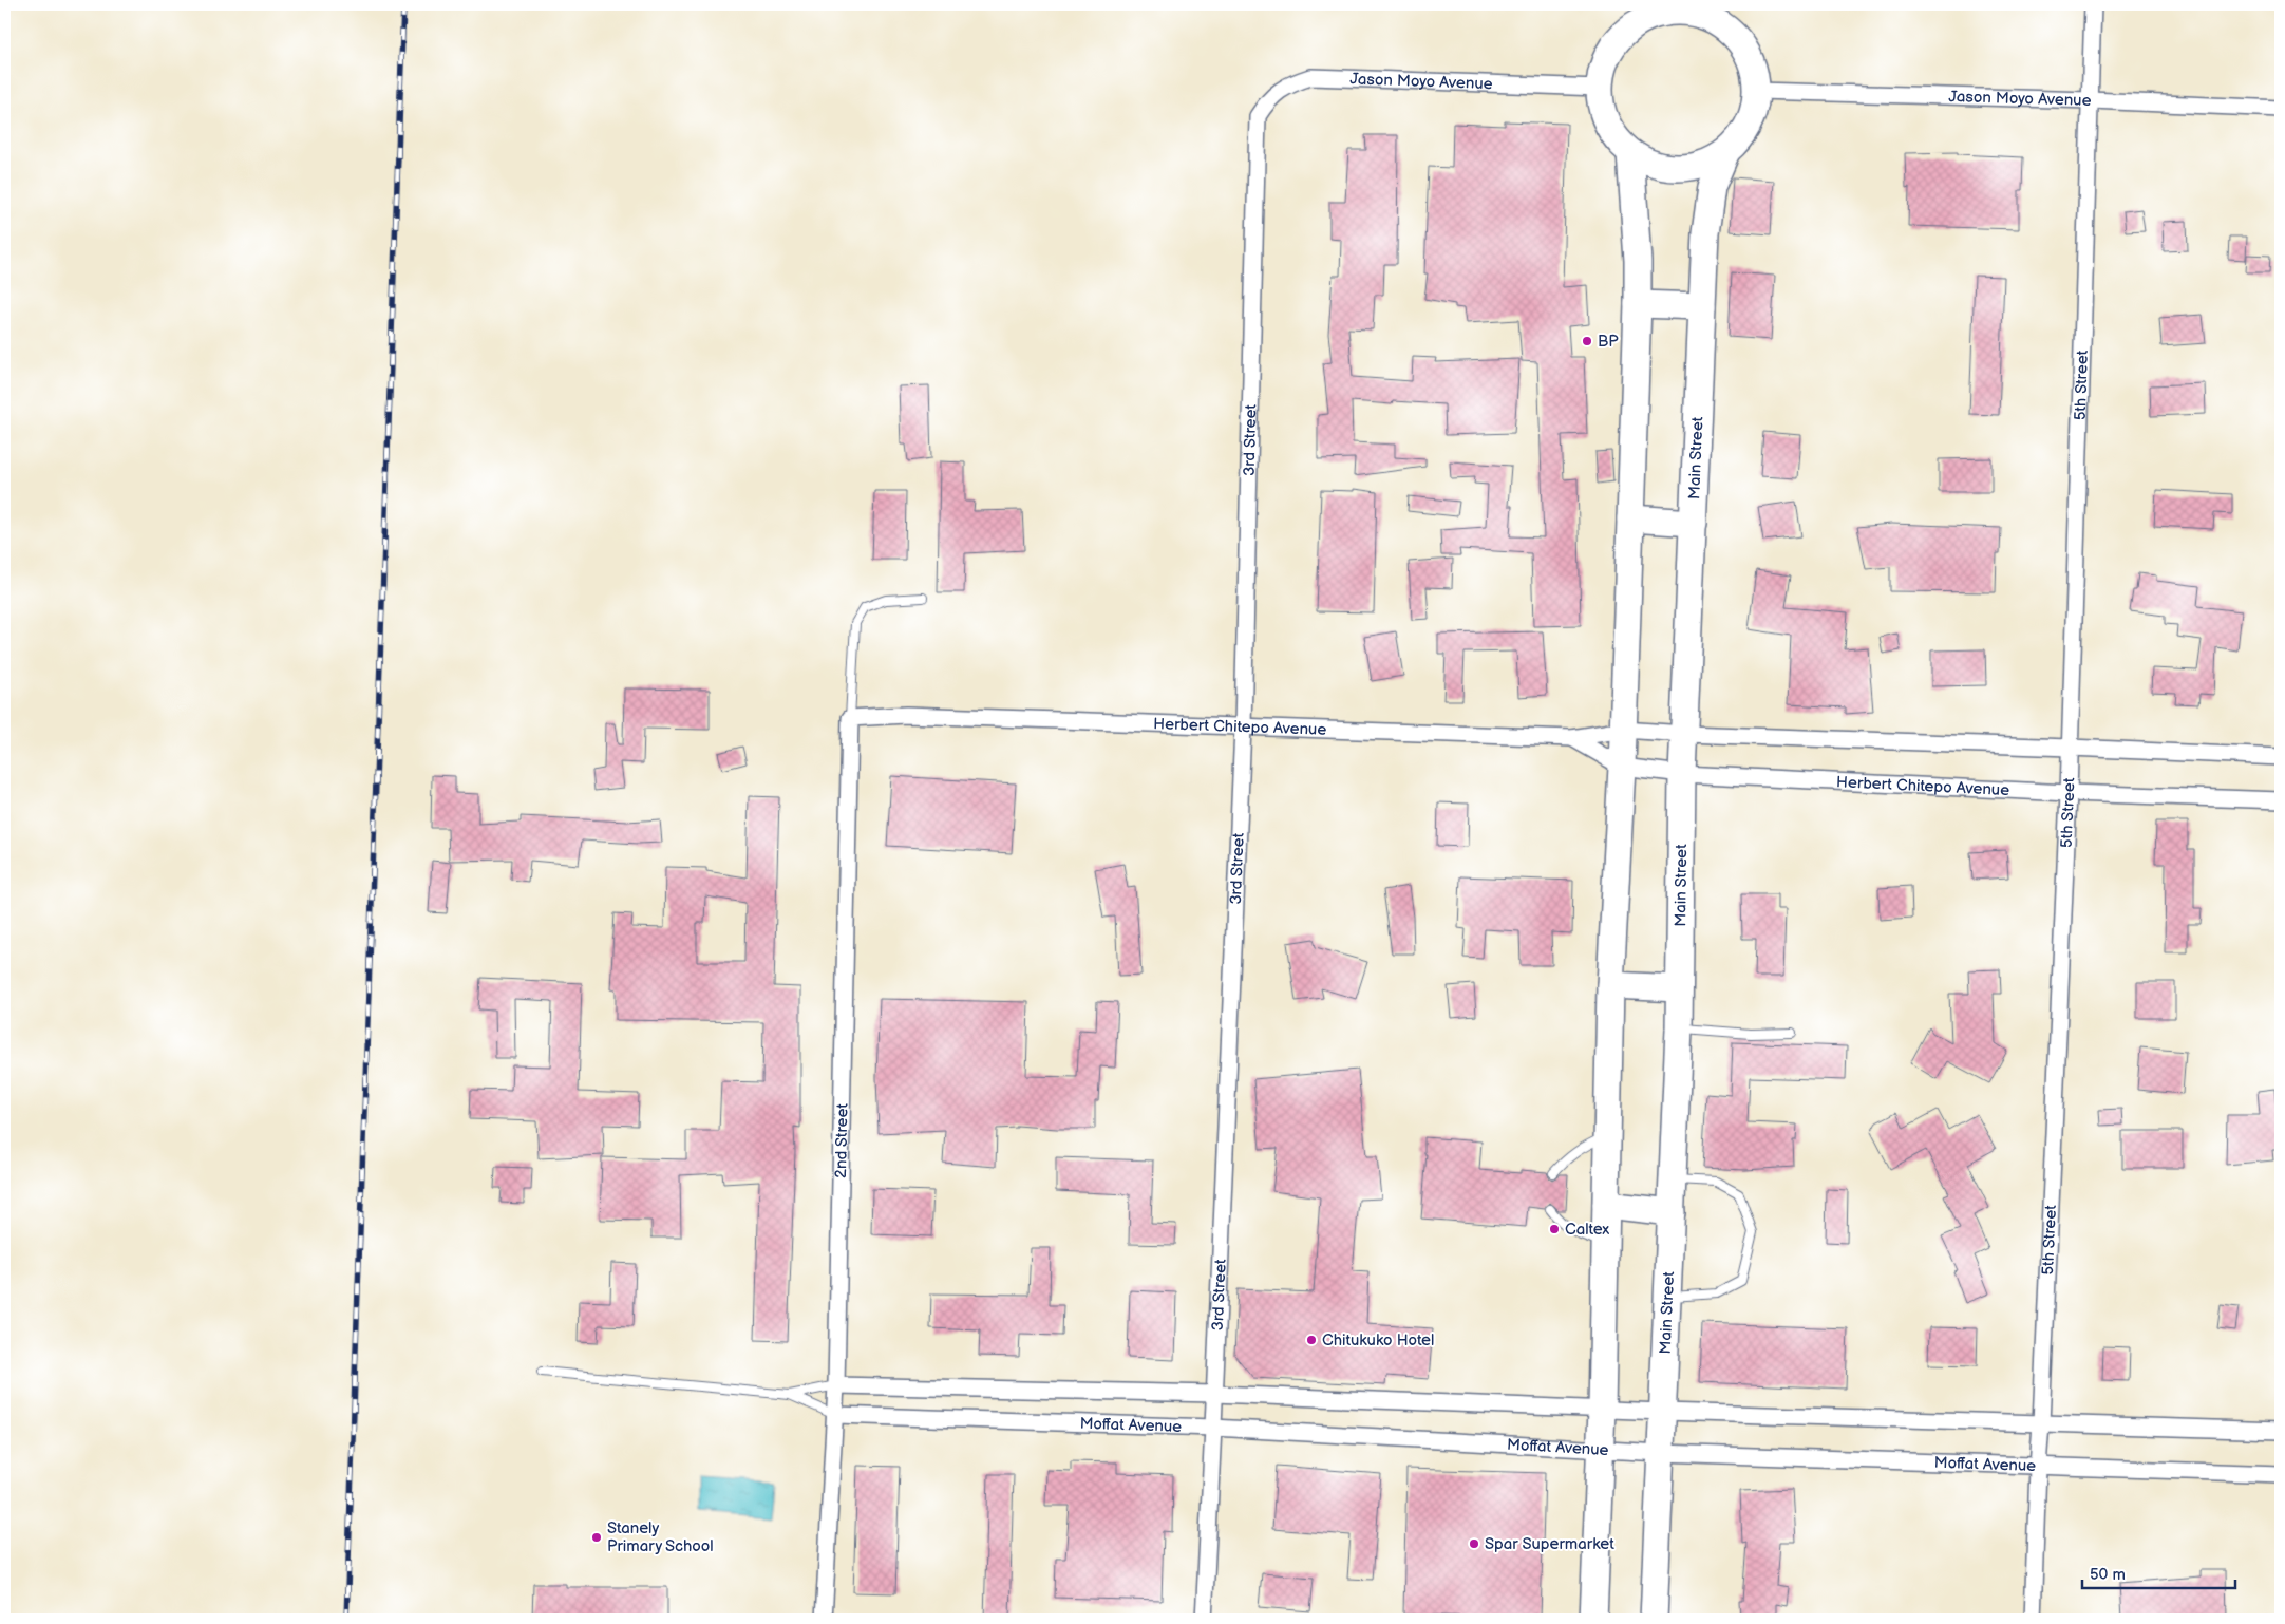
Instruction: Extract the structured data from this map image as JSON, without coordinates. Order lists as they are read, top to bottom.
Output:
{
  "streets": {
    "highway": ["Main Street"],
    "street": [
      "Jason Moyo Avenue",
      "5th Street",
      "3rd Street",
      "Herbert Chitepo Avenue",
      "2nd Street",
      "Moffat Avenue"
    ]
  },
  "crossings": [
    ["Jason Moyo Avenue", "5th Street"],
    ["Jason Moyo Avenue", "3rd Street"],
    ["Jason Moyo Avenue", "Main Street"],
    ["5th Street", "Herbert Chitepo Avenue"],
    ["5th Street", "Moffat Avenue"],
    ["3rd Street", "Herbert Chitepo Avenue"],
    ["3rd Street", "Moffat Avenue"],
    ["Main Street", "Herbert Chitepo Avenue"],
    ["Main Street", "Moffat Avenue"],
    ["Herbert Chitepo Avenue", "2nd Street"],
    ["2nd Street", "Moffat Avenue"]
  ],
  "places": [
    "BP",
    "Caltex",
    "Chitukuko Hotel",
    "Stanely Primary School",
    "Spar Supermarket"
  ],
  "scale_bar": "50 m"
}
